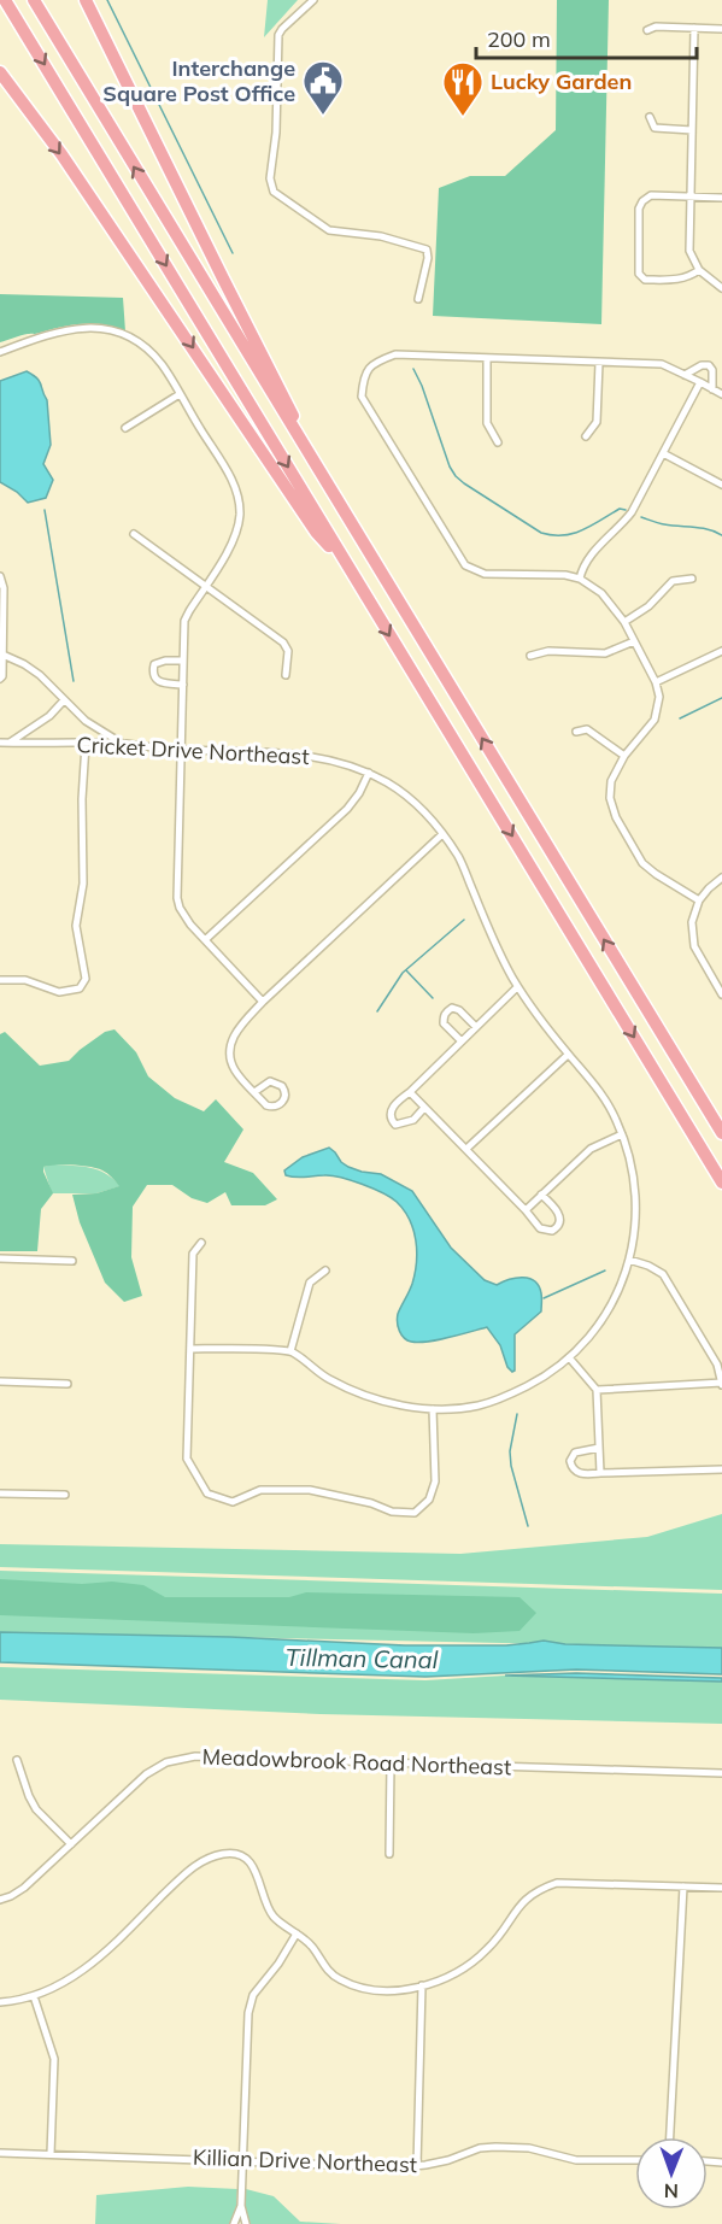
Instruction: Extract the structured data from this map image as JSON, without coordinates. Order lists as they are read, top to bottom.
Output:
{
  "streets": {
    "street": ["Cricket Drive Northeast", "Meadowbrook Road Northeast", "Killian Drive Northeast"]
  },
  "water": ["Tillman Canal"],
  "places": {
    "public building": ["Interchange Square Post Office"],
    "restaurant": ["Lucky Garden"]
  },
  "scale_bar": "200 m",
  "north": "bottom"
}
